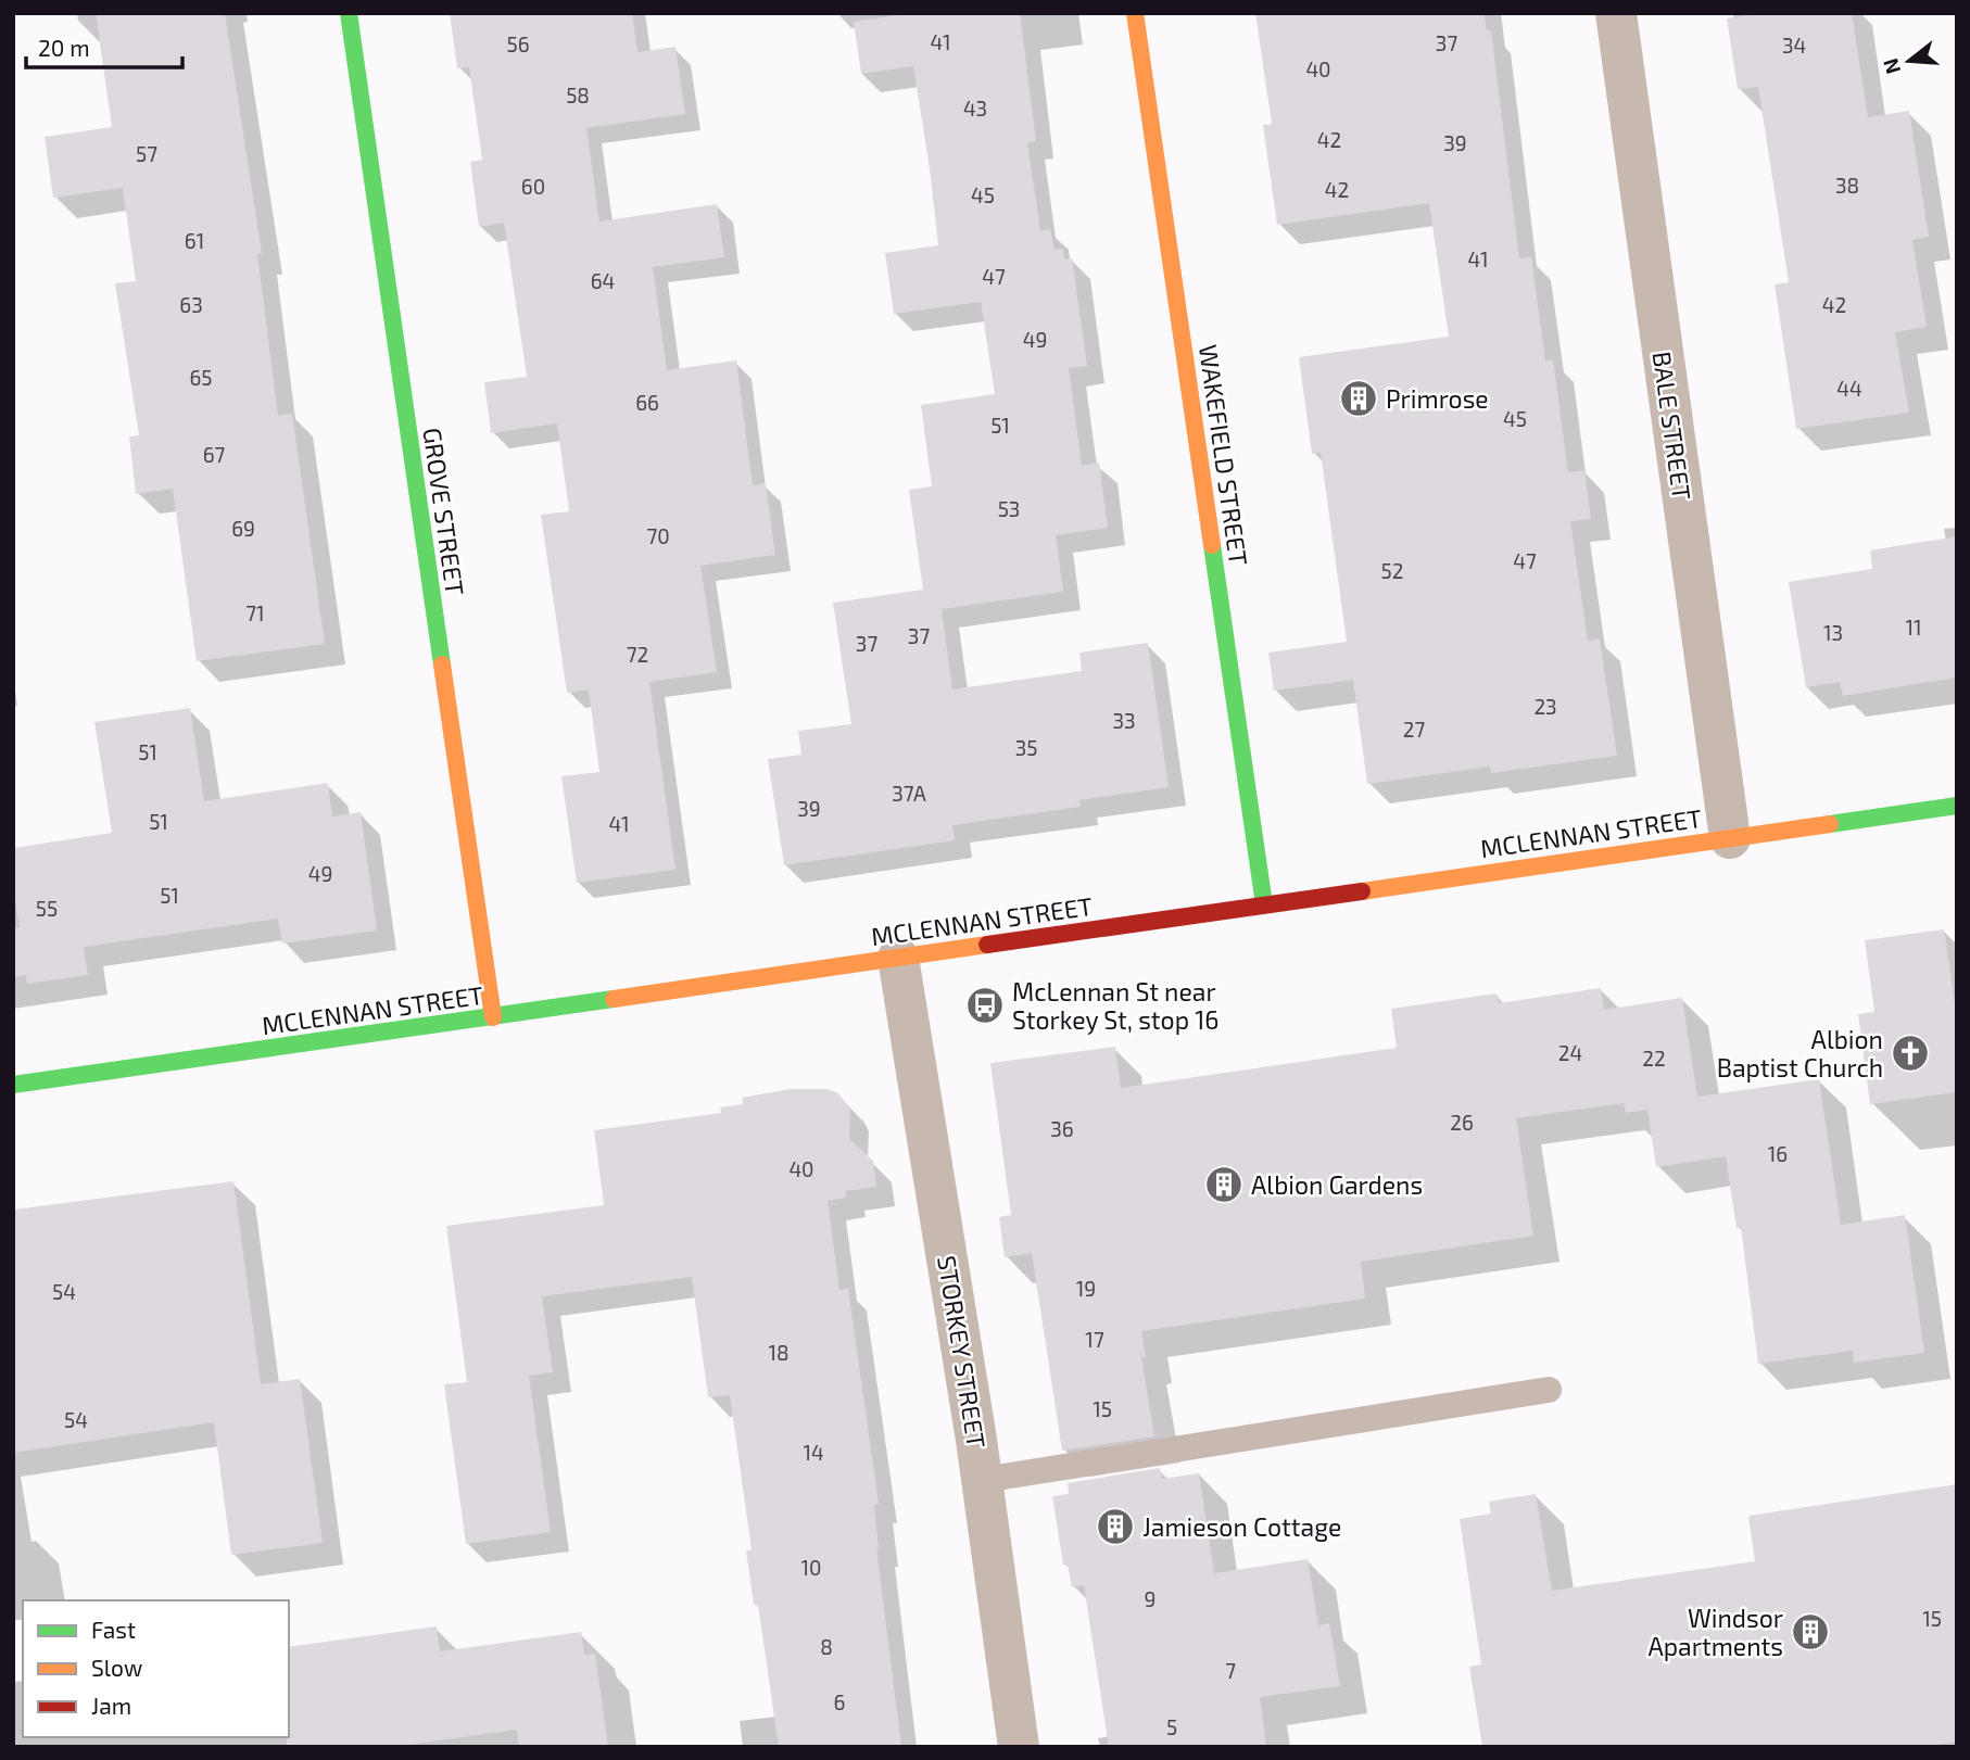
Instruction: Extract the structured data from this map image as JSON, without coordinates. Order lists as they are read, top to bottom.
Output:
{
  "streets": {
    "street": [
      "BALE STREET",
      "WAKEFIELD STREET",
      "GROVE STREET",
      "MCLENNAN STREET",
      "STORKEY STREET"
    ]
  },
  "crossings": [
    ["BALE STREET", "MCLENNAN STREET"],
    ["WAKEFIELD STREET", "MCLENNAN STREET"],
    ["GROVE STREET", "MCLENNAN STREET"],
    ["MCLENNAN STREET", "STORKEY STREET"]
  ],
  "places": {
    "building": [
      "Primrose",
      "Albion Gardens",
      "Jamieson Cottage",
      "Windsor Apartments"
    ],
    "bus stop": ["McLennan St near Storkey St, stop 16"],
    "church": ["Albion Baptist Church"]
  },
  "house_numbers": [
    "41",
    "37",
    "56",
    "34",
    "40",
    "58",
    "43",
    "42",
    "39",
    "57",
    "38",
    "60",
    "42",
    "45",
    "61",
    "41",
    "47",
    "64",
    "63",
    "42",
    "49",
    "65",
    "44",
    "66",
    "45",
    "51",
    "67",
    "53",
    "69",
    "70",
    "47",
    "52",
    "71",
    "11",
    "13",
    "37",
    "37",
    "72",
    "23",
    "33",
    "27",
    "35",
    "51",
    "37A",
    "39",
    "51",
    "41",
    "49",
    "51",
    "55",
    "24",
    "22",
    "26",
    "36",
    "16",
    "40",
    "19",
    "54",
    "17",
    "18",
    "15",
    "54",
    "14",
    "10",
    "9",
    "15",
    "8",
    "7",
    "6",
    "5"
  ],
  "legend": ["Fast", "Slow", "Jam"],
  "scale_bar": "20 m",
  "north": "left"
}
